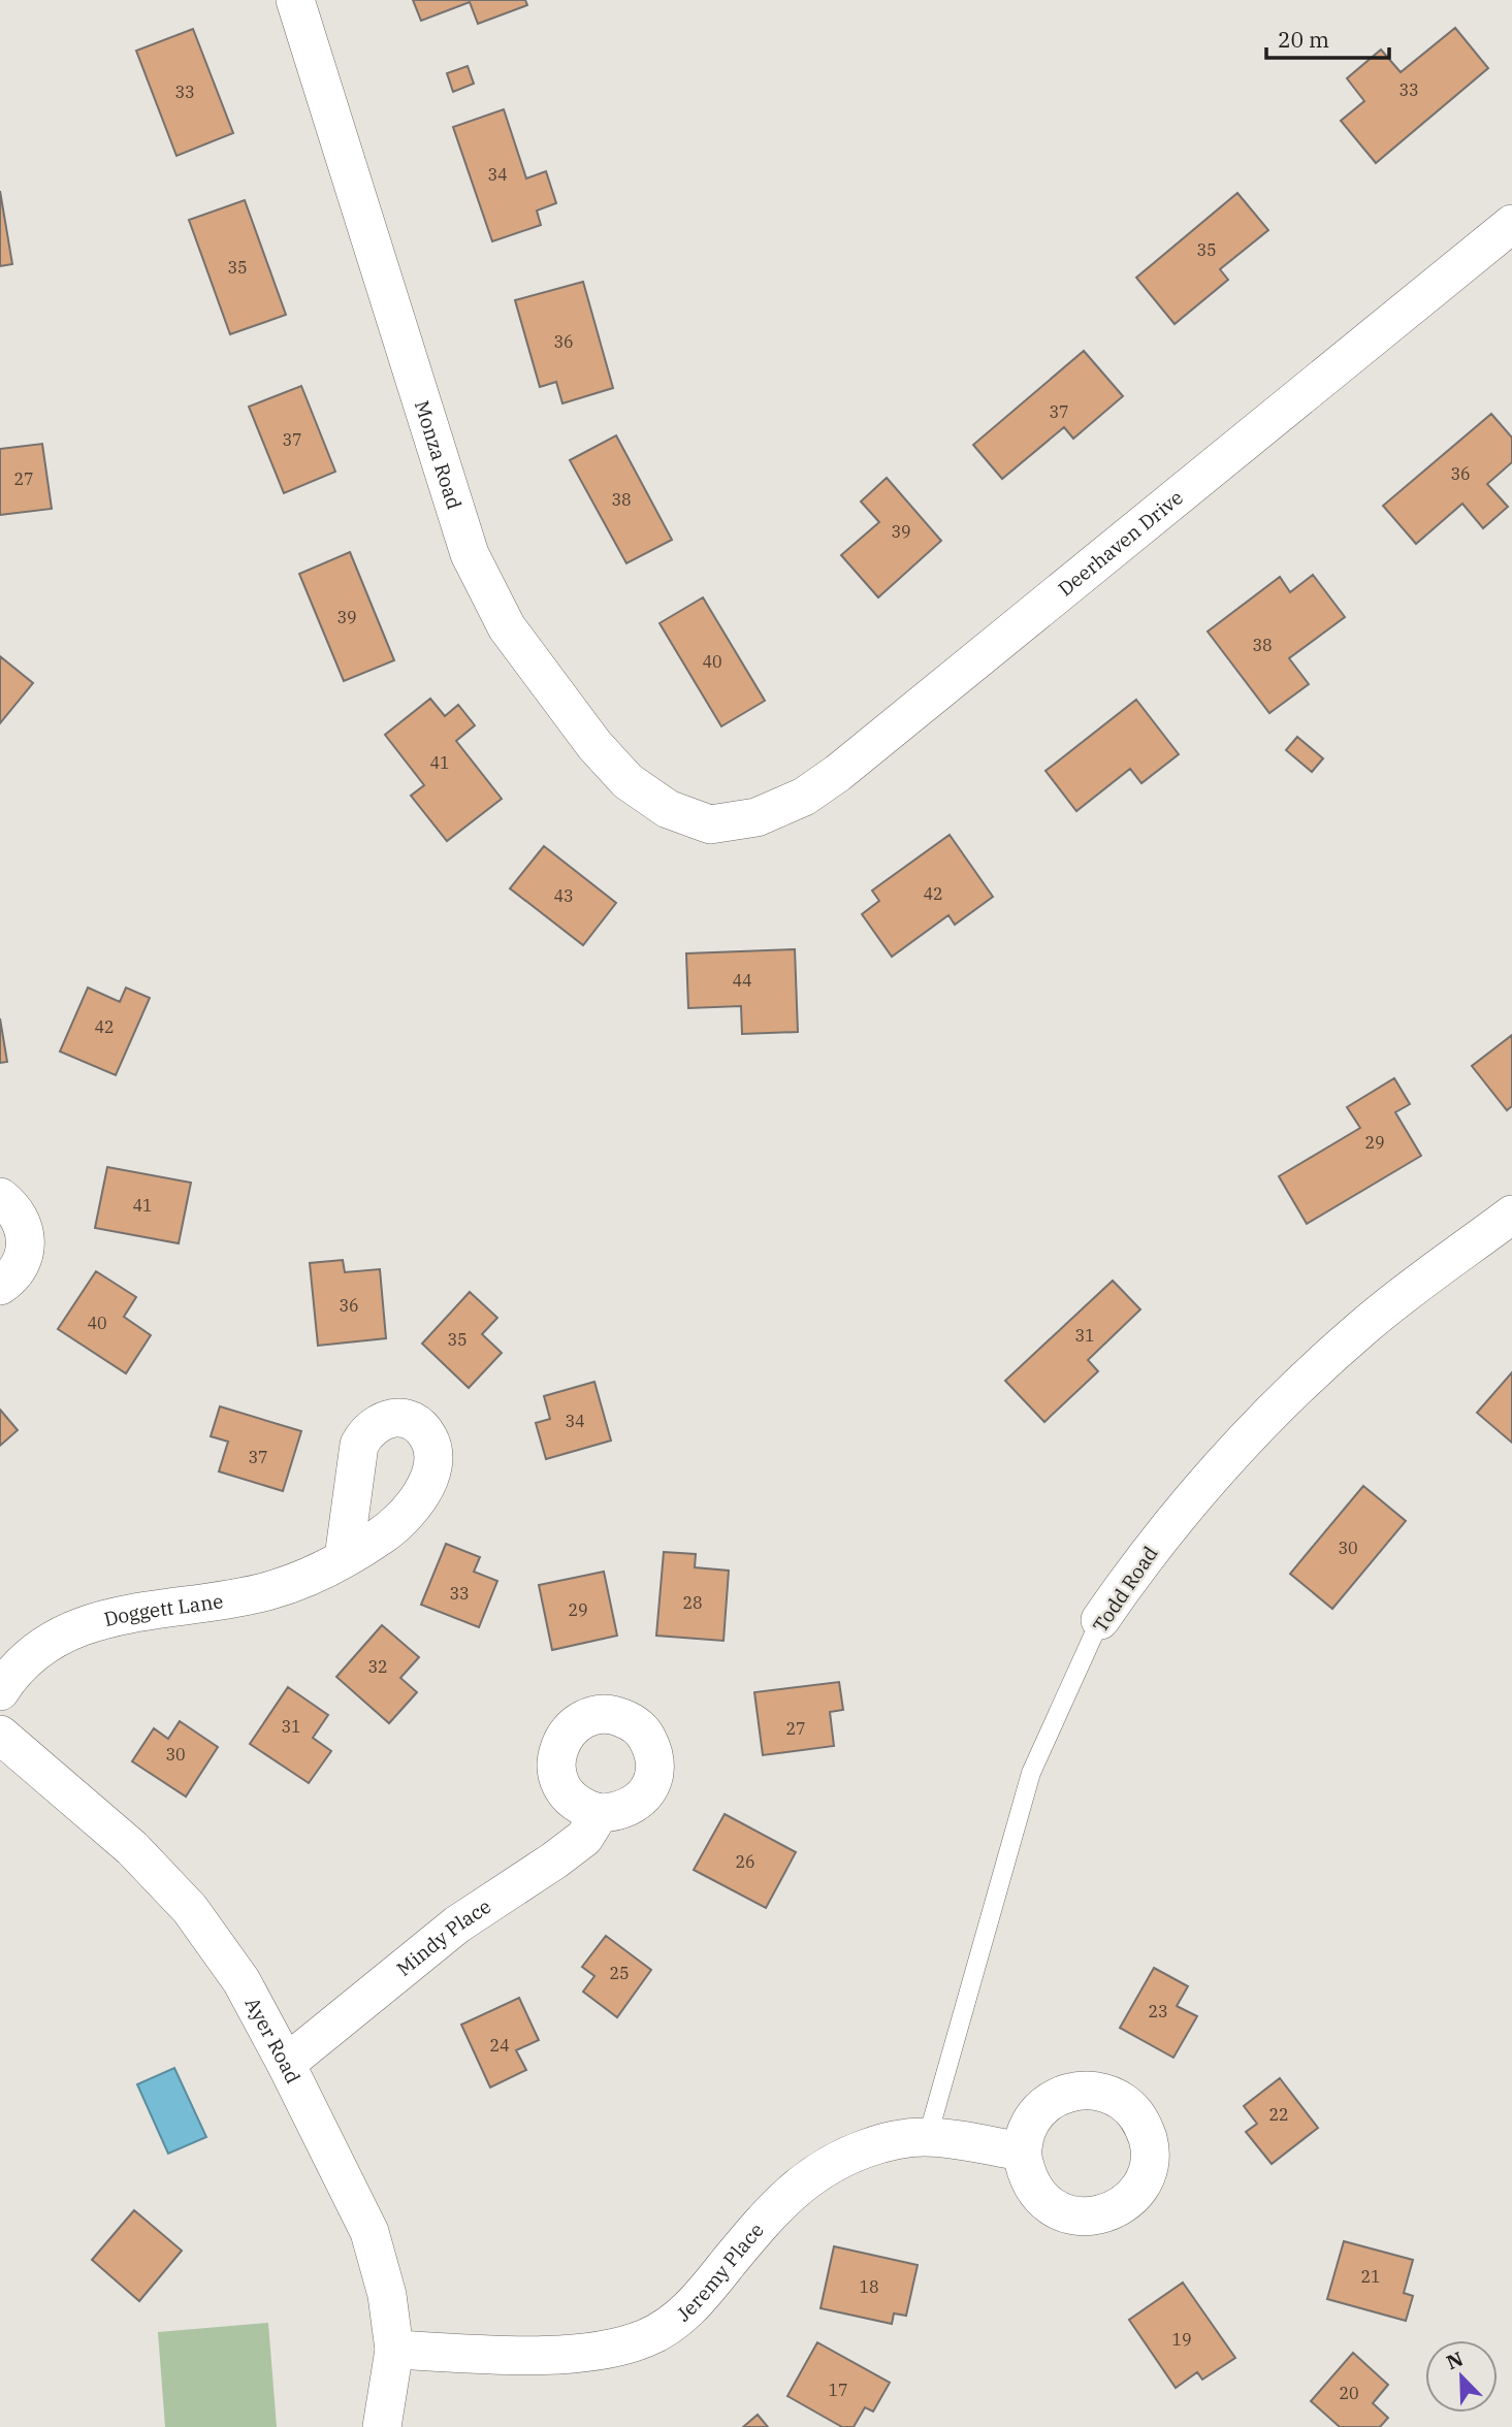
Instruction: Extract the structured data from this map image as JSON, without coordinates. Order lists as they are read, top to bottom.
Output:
{
  "streets": {
    "street": [
      "Monza Road",
      "Deerhaven Drive",
      "Todd Road",
      "Doggett Lane",
      "Mindy Place",
      "Ayer Road",
      "Jeremy Place"
    ]
  },
  "crossings": [
    ["Monza Road", "Deerhaven Drive"],
    ["Todd Road", "Jeremy Place"],
    ["Mindy Place", "Ayer Road"],
    ["Ayer Road", "Jeremy Place"]
  ],
  "house_numbers": [
    "33",
    "33",
    "34",
    "35",
    "35",
    "36",
    "37",
    "37",
    "36",
    "27",
    "38",
    "39",
    "39",
    "38",
    "40",
    "41",
    "42",
    "43",
    "44",
    "42",
    "29",
    "41",
    "36",
    "40",
    "31",
    "35",
    "34",
    "37",
    "30",
    "33",
    "28",
    "29",
    "32",
    "31",
    "27",
    "30",
    "26",
    "25",
    "23",
    "24",
    "22",
    "21",
    "18",
    "19",
    "17",
    "20"
  ],
  "scale_bar": "20 m",
  "north": "top left"
}
